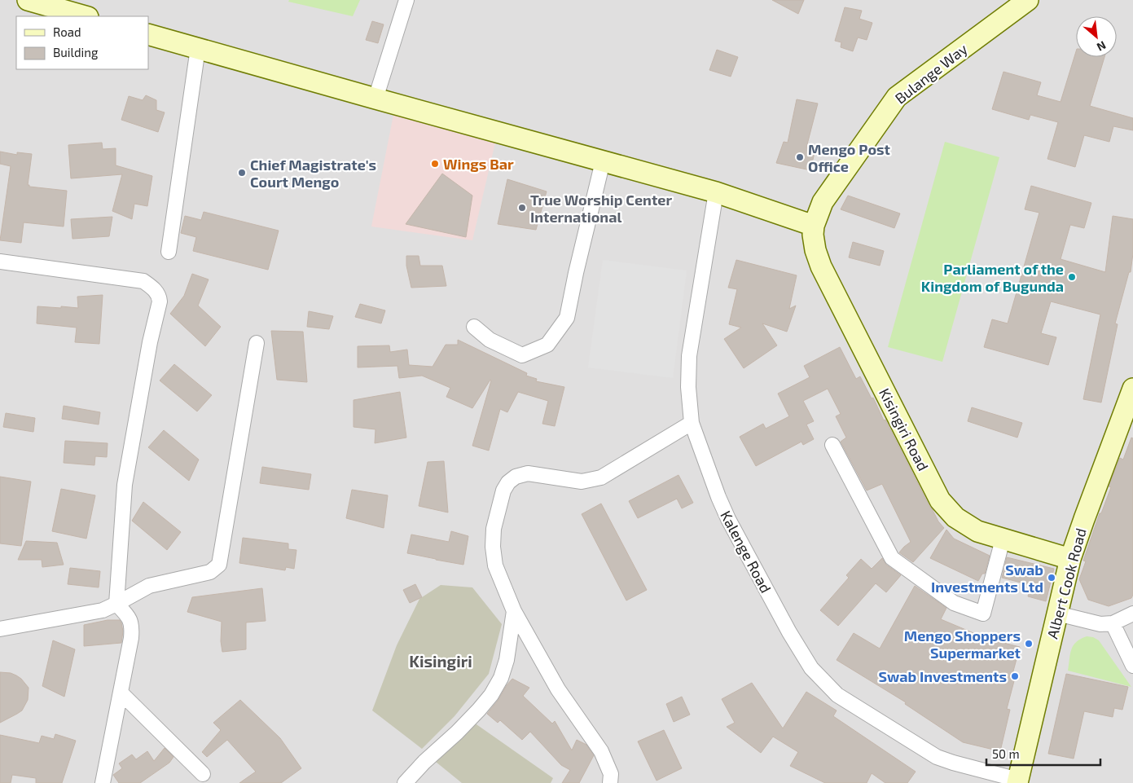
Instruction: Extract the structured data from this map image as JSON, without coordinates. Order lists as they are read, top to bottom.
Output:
{
  "streets": {
    "main road": ["Bulange Way", "Kisingiri Road", "Albert Cook Road"],
    "street": ["Kalenge Road"]
  },
  "crossings": [
    ["Bulange Way", "Kisingiri Road"],
    ["Kisingiri Road", "Albert Cook Road"],
    ["Kalenge Road", "Albert Cook Road"]
  ],
  "districts": ["Kisingiri"],
  "places": [
    "Mengo Post Office",
    "Wings Bar",
    "Chief Magistrate's Court Mengo",
    "True Worship Center International",
    "Parliament of the Kingdom of Bugunda",
    "Swab Investments Ltd",
    "Mengo Shoppers Supermarket",
    "Swab Investments"
  ],
  "legend": ["Road", "Building"],
  "scale_bar": "50 m",
  "north": "bottom right"
}
